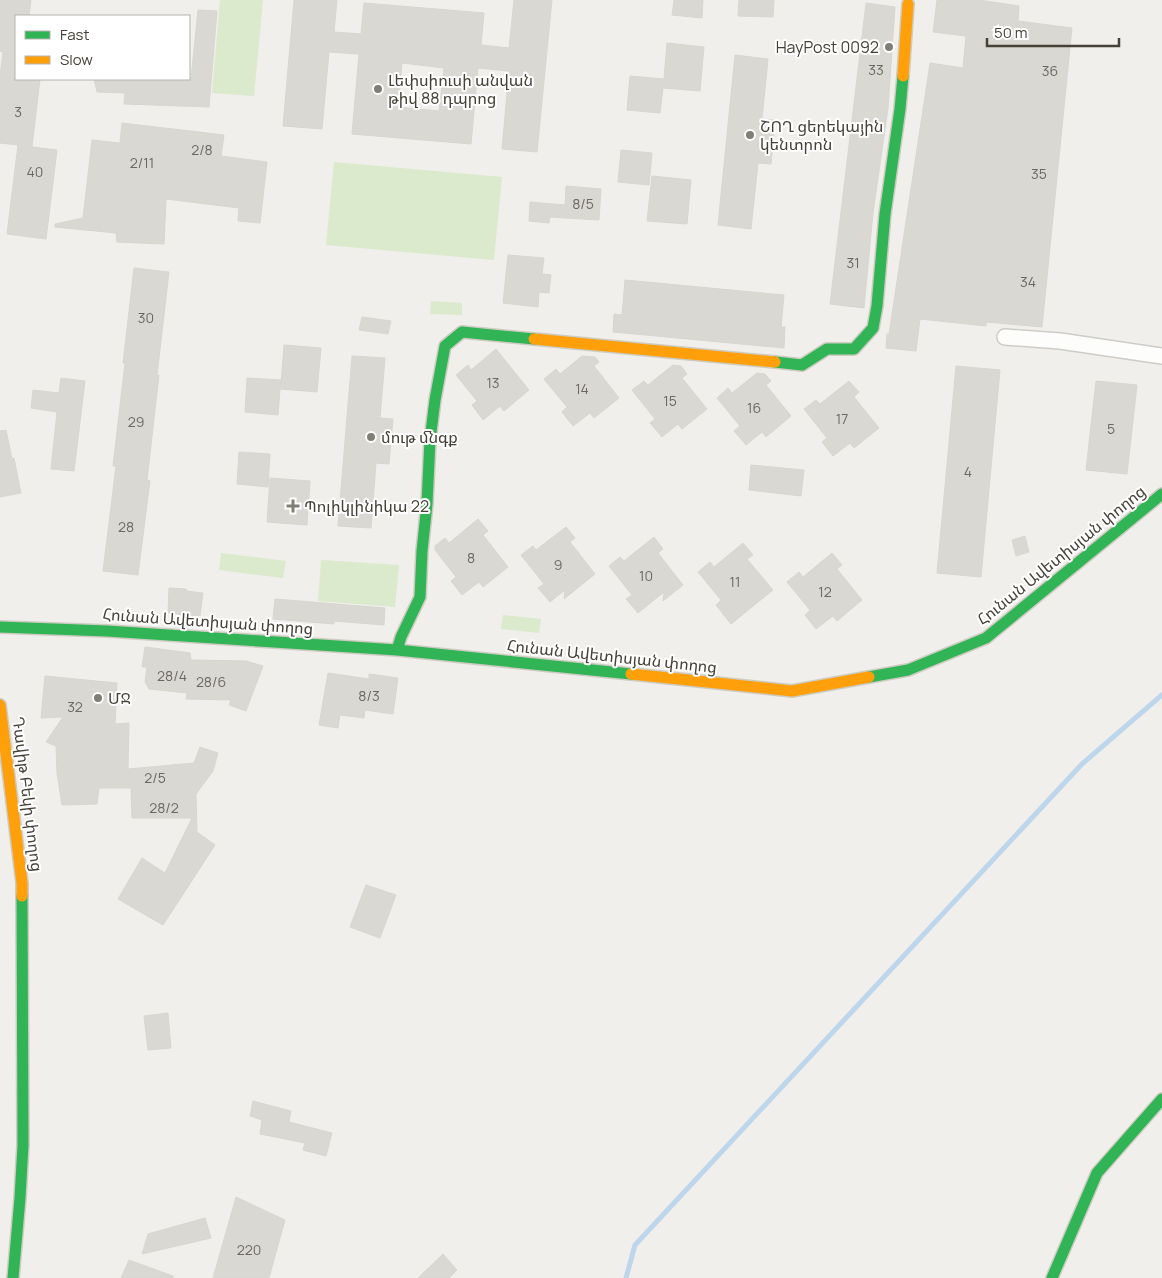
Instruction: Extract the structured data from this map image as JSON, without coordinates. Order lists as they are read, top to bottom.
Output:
{
  "streets": {
    "main road": ["Հունան Ավետիսյան փողոց", "Դավիթ Բեկի փողոց"]
  },
  "places": {
    "other": [
      "HayPost 0092",
      "Լեփսիուսի անվան թիվ 88 դպրոց",
      "ՇՈՂ ցերեկային կենտրոն",
      "մութ մնգք",
      "ՄՋ"
    ],
    "health": ["Պոլիկլինիկա 22"]
  },
  "house_numbers": [
    "33",
    "36",
    "3",
    "2/8",
    "2/11",
    "40",
    "35",
    "8/5",
    "31",
    "34",
    "30",
    "13",
    "14",
    "15",
    "16",
    "17",
    "29",
    "5",
    "4",
    "28",
    "8",
    "9",
    "10",
    "11",
    "12",
    "28/4",
    "28/6",
    "8/3",
    "32",
    "2/5",
    "28/2",
    "220"
  ],
  "legend": ["Fast", "Slow"],
  "scale_bar": "50 m"
}
